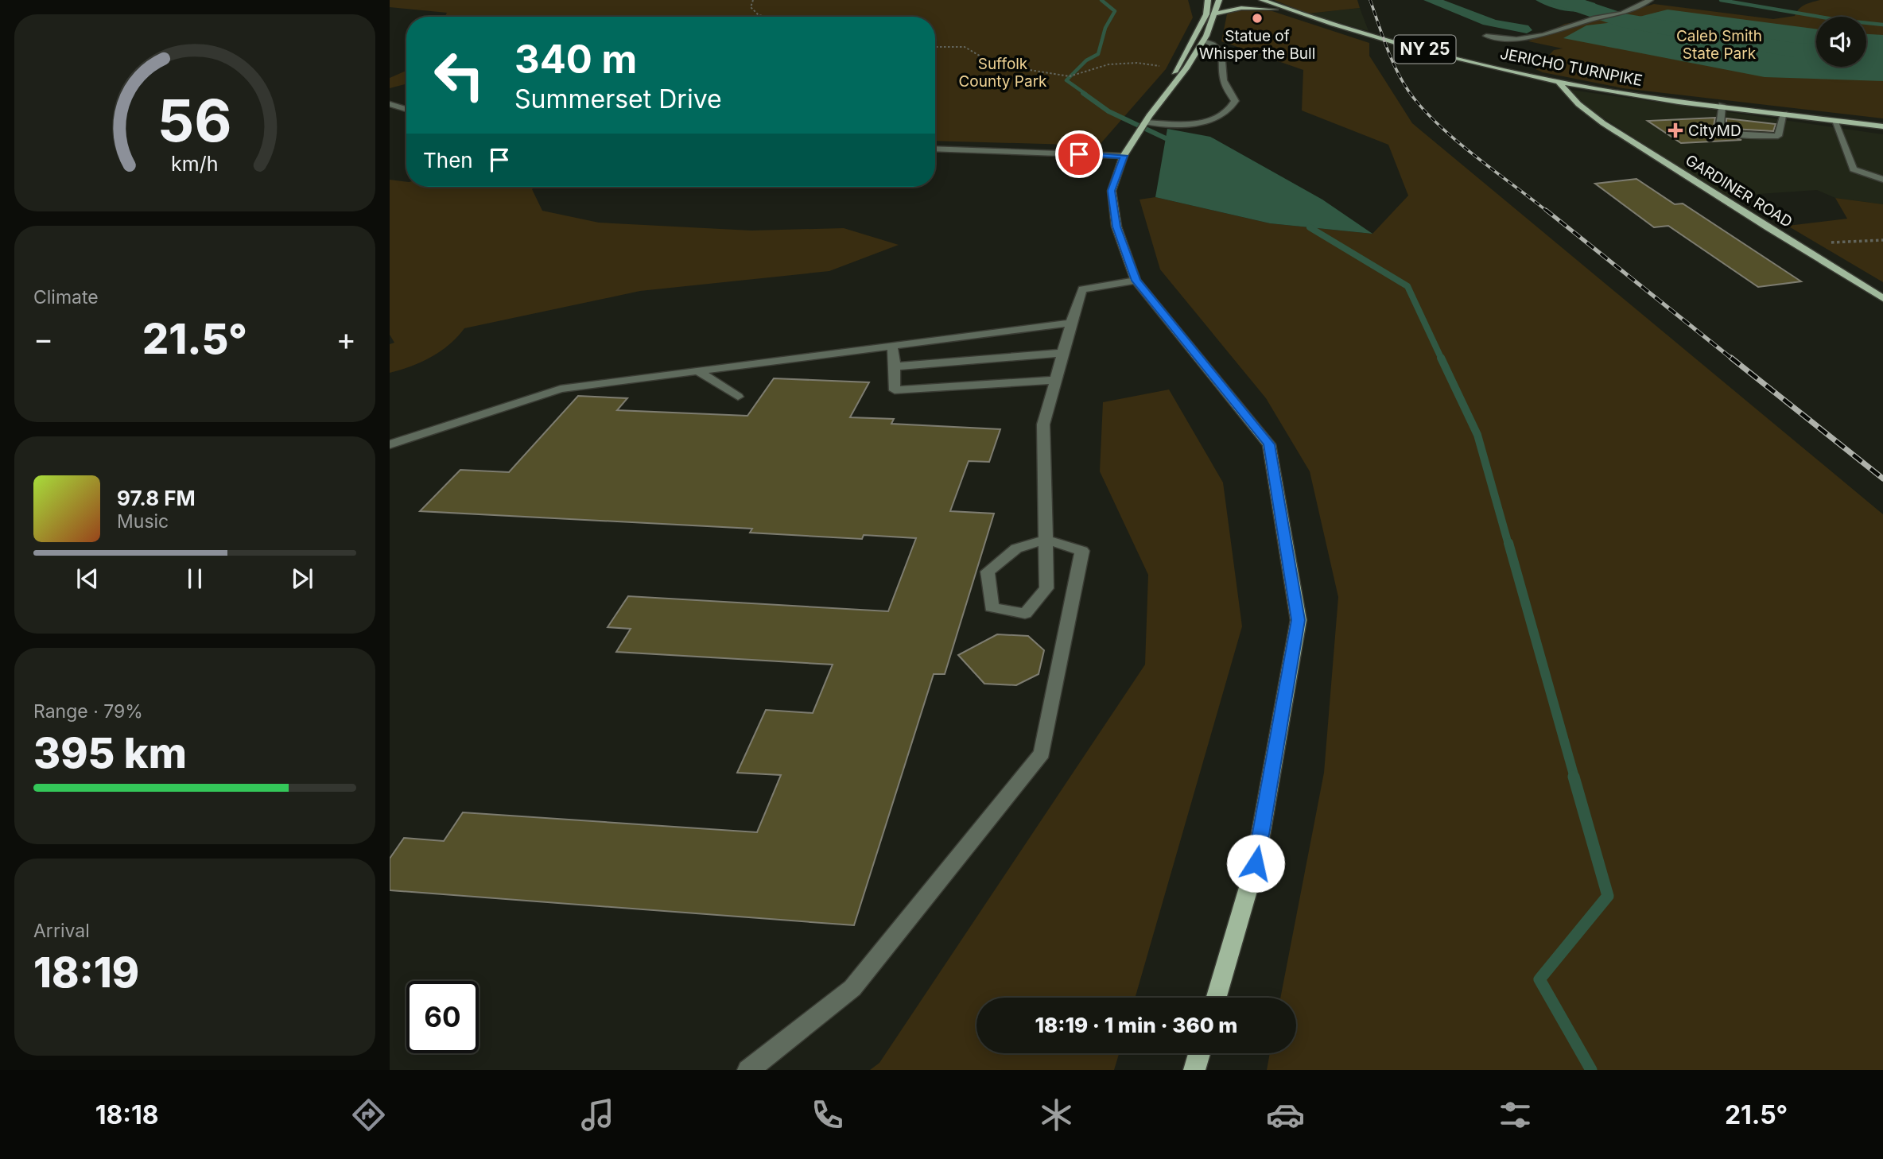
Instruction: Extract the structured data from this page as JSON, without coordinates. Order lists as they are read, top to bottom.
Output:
{
  "streets": {
    "main road": ["NY 25", "JERICHO TURNPIKE", "GARDINER ROAD"]
  },
  "crossings": [
    ["JERICHO TURNPIKE", "GARDINER ROAD"]
  ],
  "parks": ["Caleb Smith State Park", "Suffolk County Park"],
  "places": {
    "other": ["Statue of Whisper the Bull"],
    "health": ["CityMD"]
  },
  "page": {
    "turn": ["340 m", "Summerset Drive"],
    "then": "Then",
    "tile": [
      "Climate",
      ["Range · 79%", "395 km"],
      ["Arrival", "18:19"]
    ],
    "heat": ["−", "21.5°", "+"],
    "song": ["97.8 FM", "Music"],
    "limit": "60",
    "trip": "18:19 · 1 min · 360 m",
    "tabs": ["18:18", "21.5°"],
    "gauge": ["56", "km/h"]
  }
}
